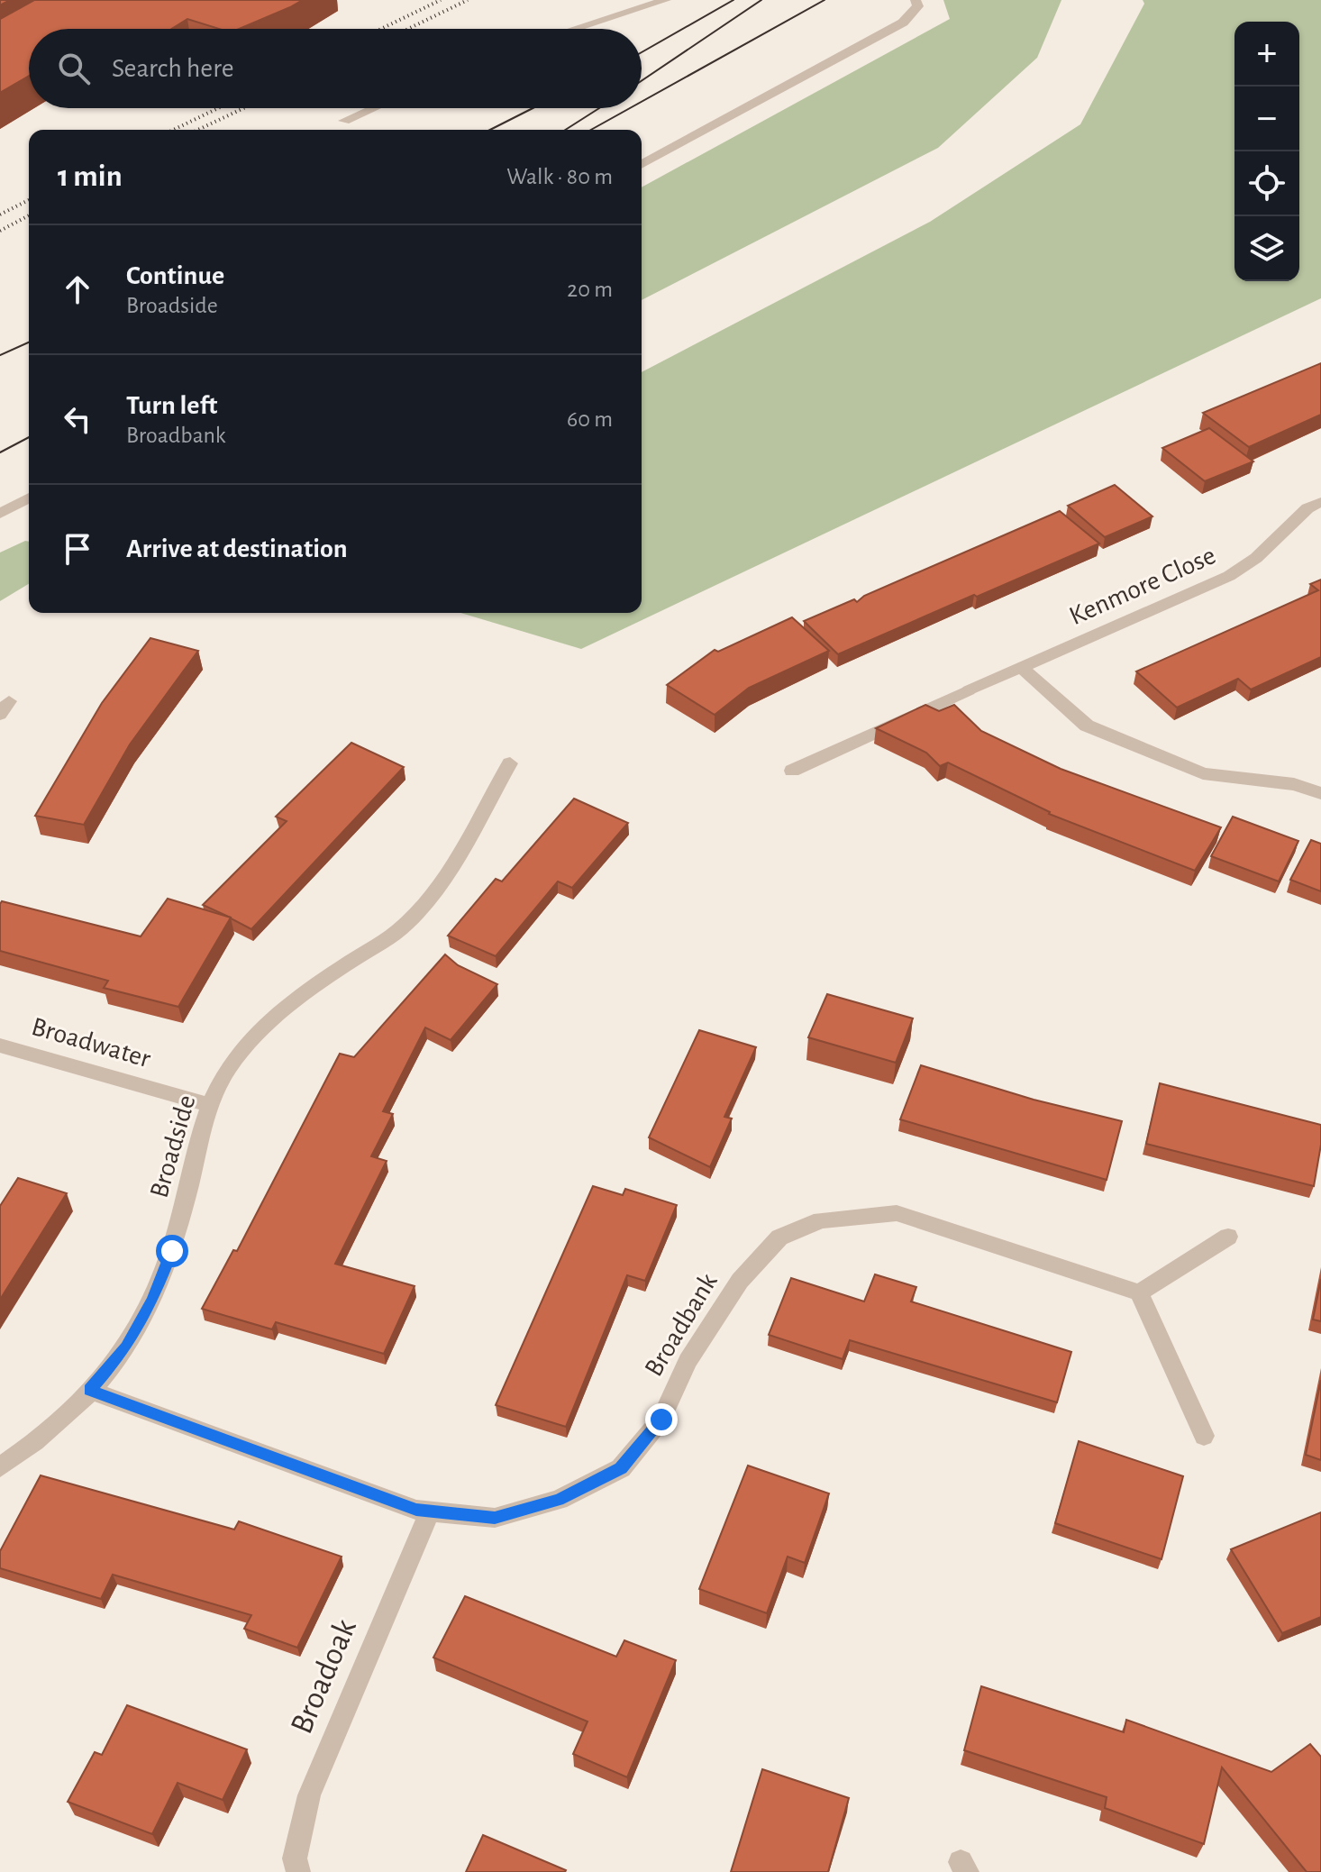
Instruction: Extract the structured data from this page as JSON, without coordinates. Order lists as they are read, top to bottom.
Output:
{
  "streets": {
    "street": [
      "Kenmore Close",
      "Broadwater",
      "Broadside",
      "Broadbank",
      "Broadoak"
    ]
  },
  "crossings": [
    ["Broadwater", "Broadside"],
    ["Broadside", "Broadbank"],
    ["Broadbank", "Broadoak"]
  ],
  "page": {
    "map_buttons": ["+", "−"],
    "search": "Search here",
    "heading": ["1 min", "Walk · 80 m"],
    "list": [
      ["Continue", "Broadside", "20 m"],
      ["Turn left", "Broadbank", "60 m"],
      "Arrive at destination"
    ]
  }
}
